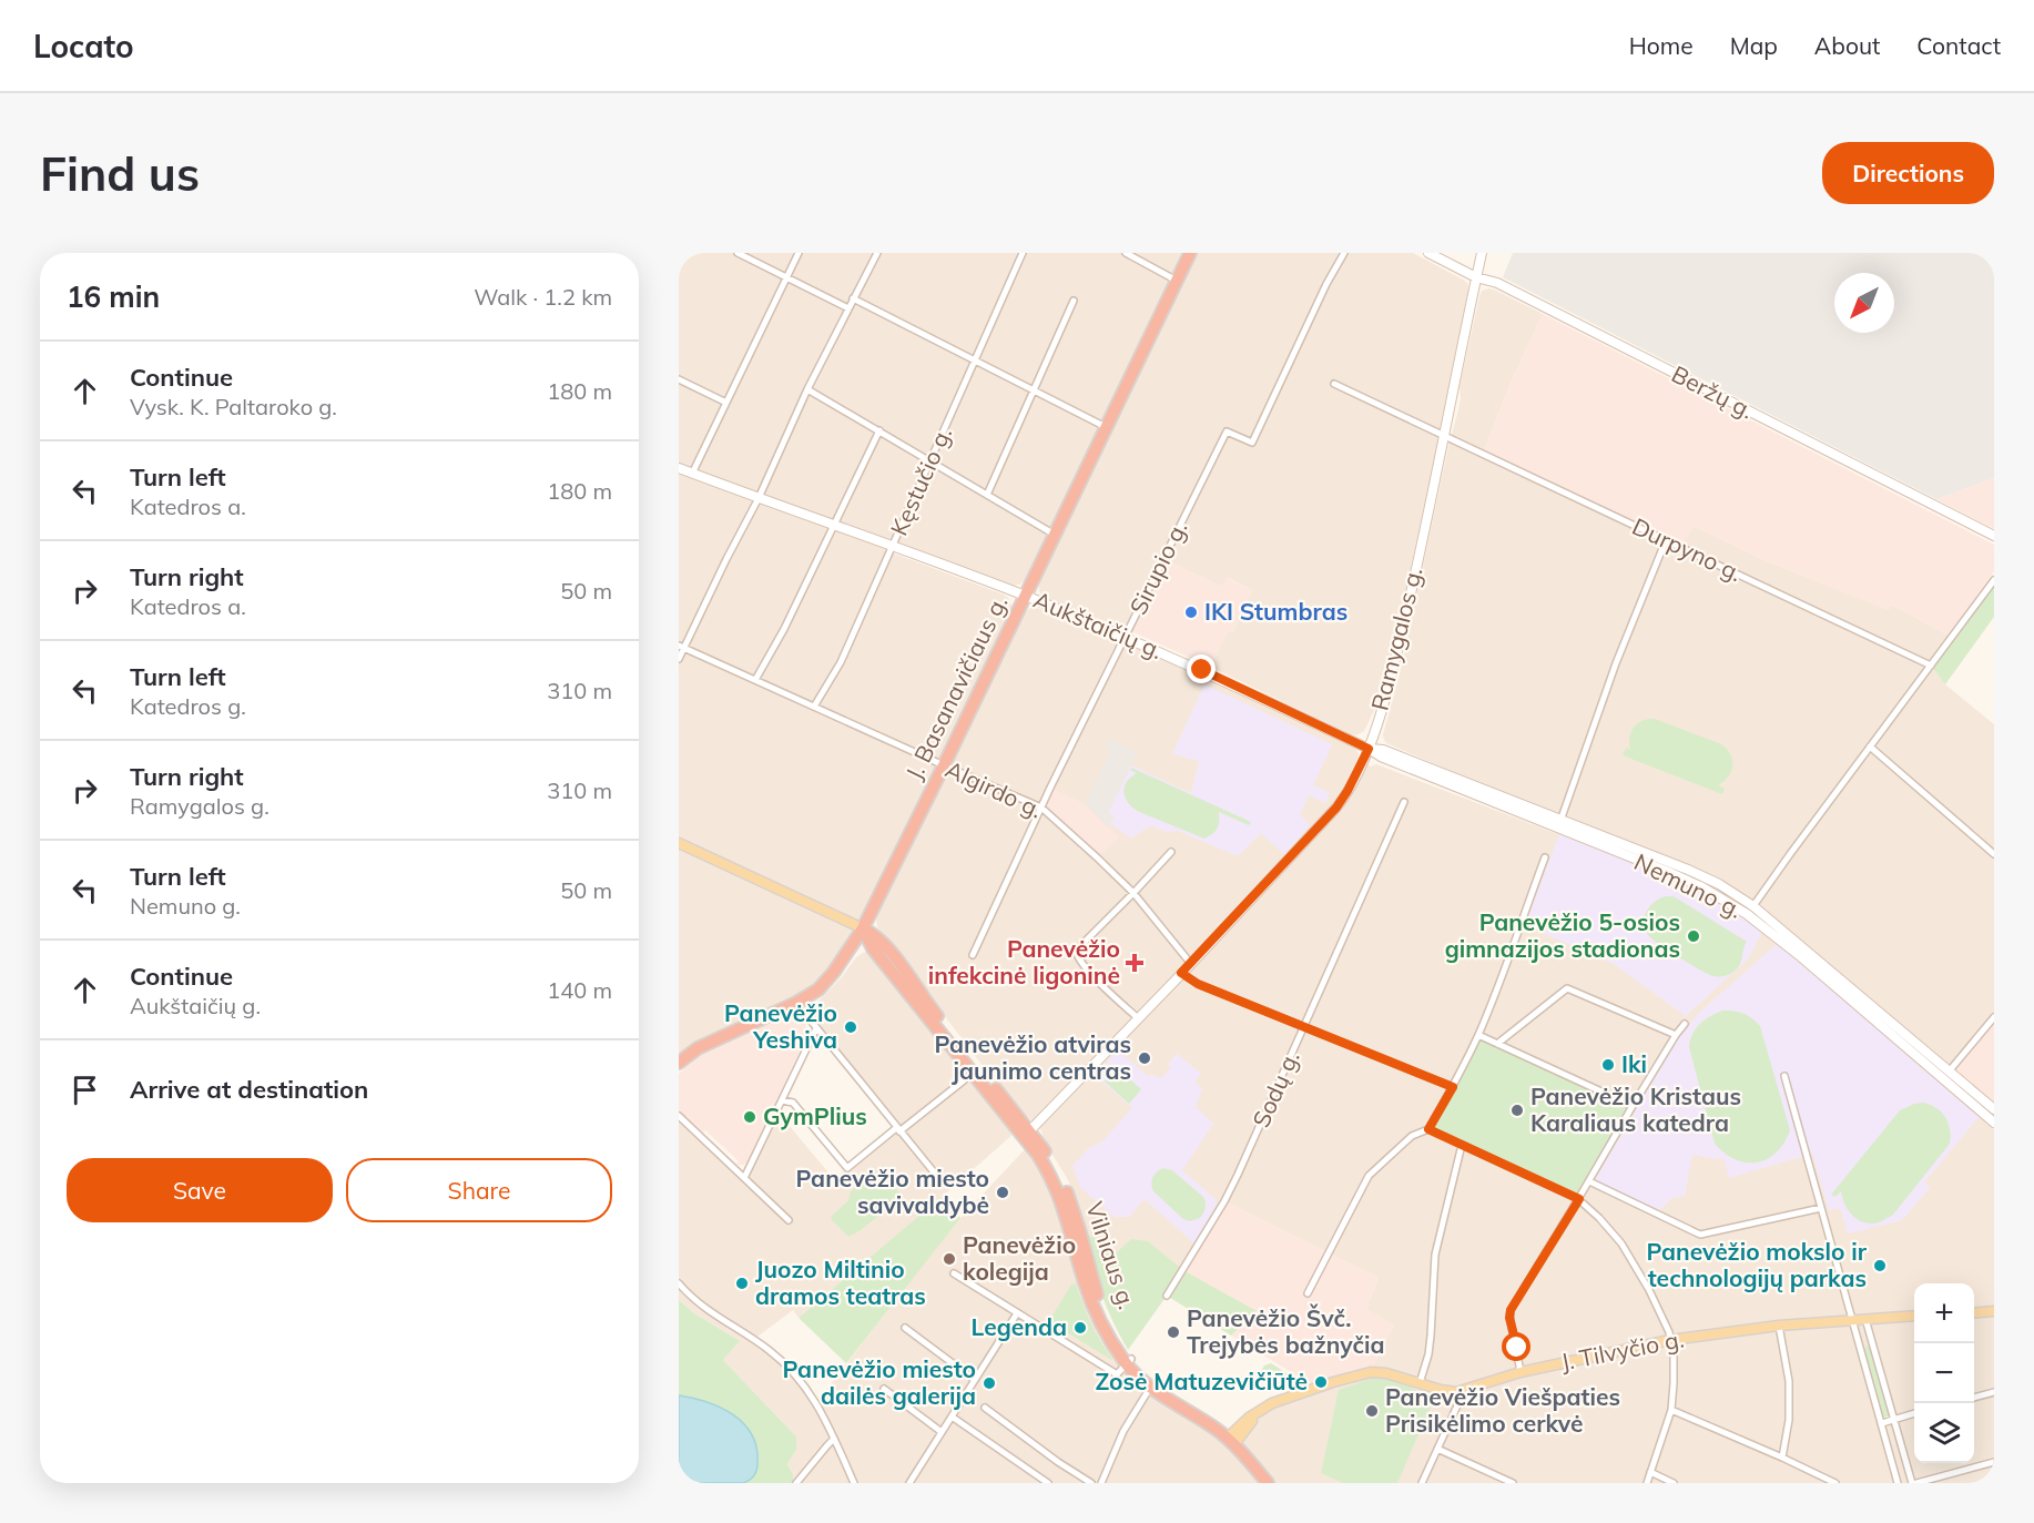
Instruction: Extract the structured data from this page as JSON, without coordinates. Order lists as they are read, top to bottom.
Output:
{
  "streets": {
    "highway": ["J. Basanavičiaus g.", "Vilniaus g."],
    "main road": [
      "Beržų g.",
      "Aukštaičių g.",
      "Ramygalos g.",
      "Nemuno g.",
      "J. Tilvyčio g."
    ],
    "street": [
      "Kęstučio g.",
      "Durpyno g.",
      "Sirupio g.",
      "Algirdo g.",
      "Sodų g."
    ]
  },
  "crossings": [
    ["Beržų g.", "Ramygalos g."],
    ["Kęstučio g.", "Aukštaičių g."],
    ["Kęstučio g.", "Algirdo g."],
    ["Durpyno g.", "Ramygalos g."],
    ["Sirupio g.", "Aukštaičių g."],
    ["Sirupio g.", "Algirdo g."],
    ["Aukštaičių g.", "J. Basanavičiaus g."],
    ["Aukštaičių g.", "Nemuno g."],
    ["Ramygalos g.", "Algirdo g."],
    ["Ramygalos g.", "Nemuno g."],
    ["Ramygalos g.", "Vilniaus g."],
    ["J. Basanavičiaus g.", "Algirdo g."],
    ["J. Basanavičiaus g.", "Vilniaus g."]
  ],
  "places": {
    "other": [
      "IKI Stumbras",
      "Panevėžio 5-osios gimnazijos stadionas",
      "Panevėžio Yeshiva",
      "Panevėžio atviras jaunimo centras",
      "Iki",
      "Panevėžio Kristaus Karaliaus katedra",
      "GymPlius",
      "Panevėžio miesto savivaldybė",
      "Panevėžio kolegija",
      "Panevėžio mokslo ir technologijų parkas",
      "Juozo Miltinio dramos teatras",
      "Legenda",
      "Panevėžio Švč. Trejybės bažnyčia",
      "Zosė Matuzevičiūtė",
      "Panevėžio miesto dailės galerija",
      "Panevėžio Viešpaties Prisikėlimo cerkvė"
    ],
    "health": ["Panevėžio infekcinė ligoninė"]
  },
  "north": "bottom left",
  "page": {
    "header": "Locato",
    "nav": [
      "Home",
      "Map",
      "About",
      "Contact"
    ],
    "buttons": [
      "Directions",
      ["Save", "Share"]
    ],
    "title": "Find us",
    "heading": ["16 min", "Walk · 1.2 km"],
    "list": [
      ["Continue", "Vysk. K. Paltaroko g.", "180 m"],
      ["Turn left", "Katedros a.", "180 m"],
      ["Turn right", "Katedros a.", "50 m"],
      ["Turn left", "Katedros g.", "310 m"],
      ["Turn right", "Ramygalos g.", "310 m"],
      ["Turn left", "Nemuno g.", "50 m"],
      ["Continue", "Aukštaičių g.", "140 m"],
      "Arrive at destination"
    ],
    "map_buttons": ["+", "−"]
  }
}
